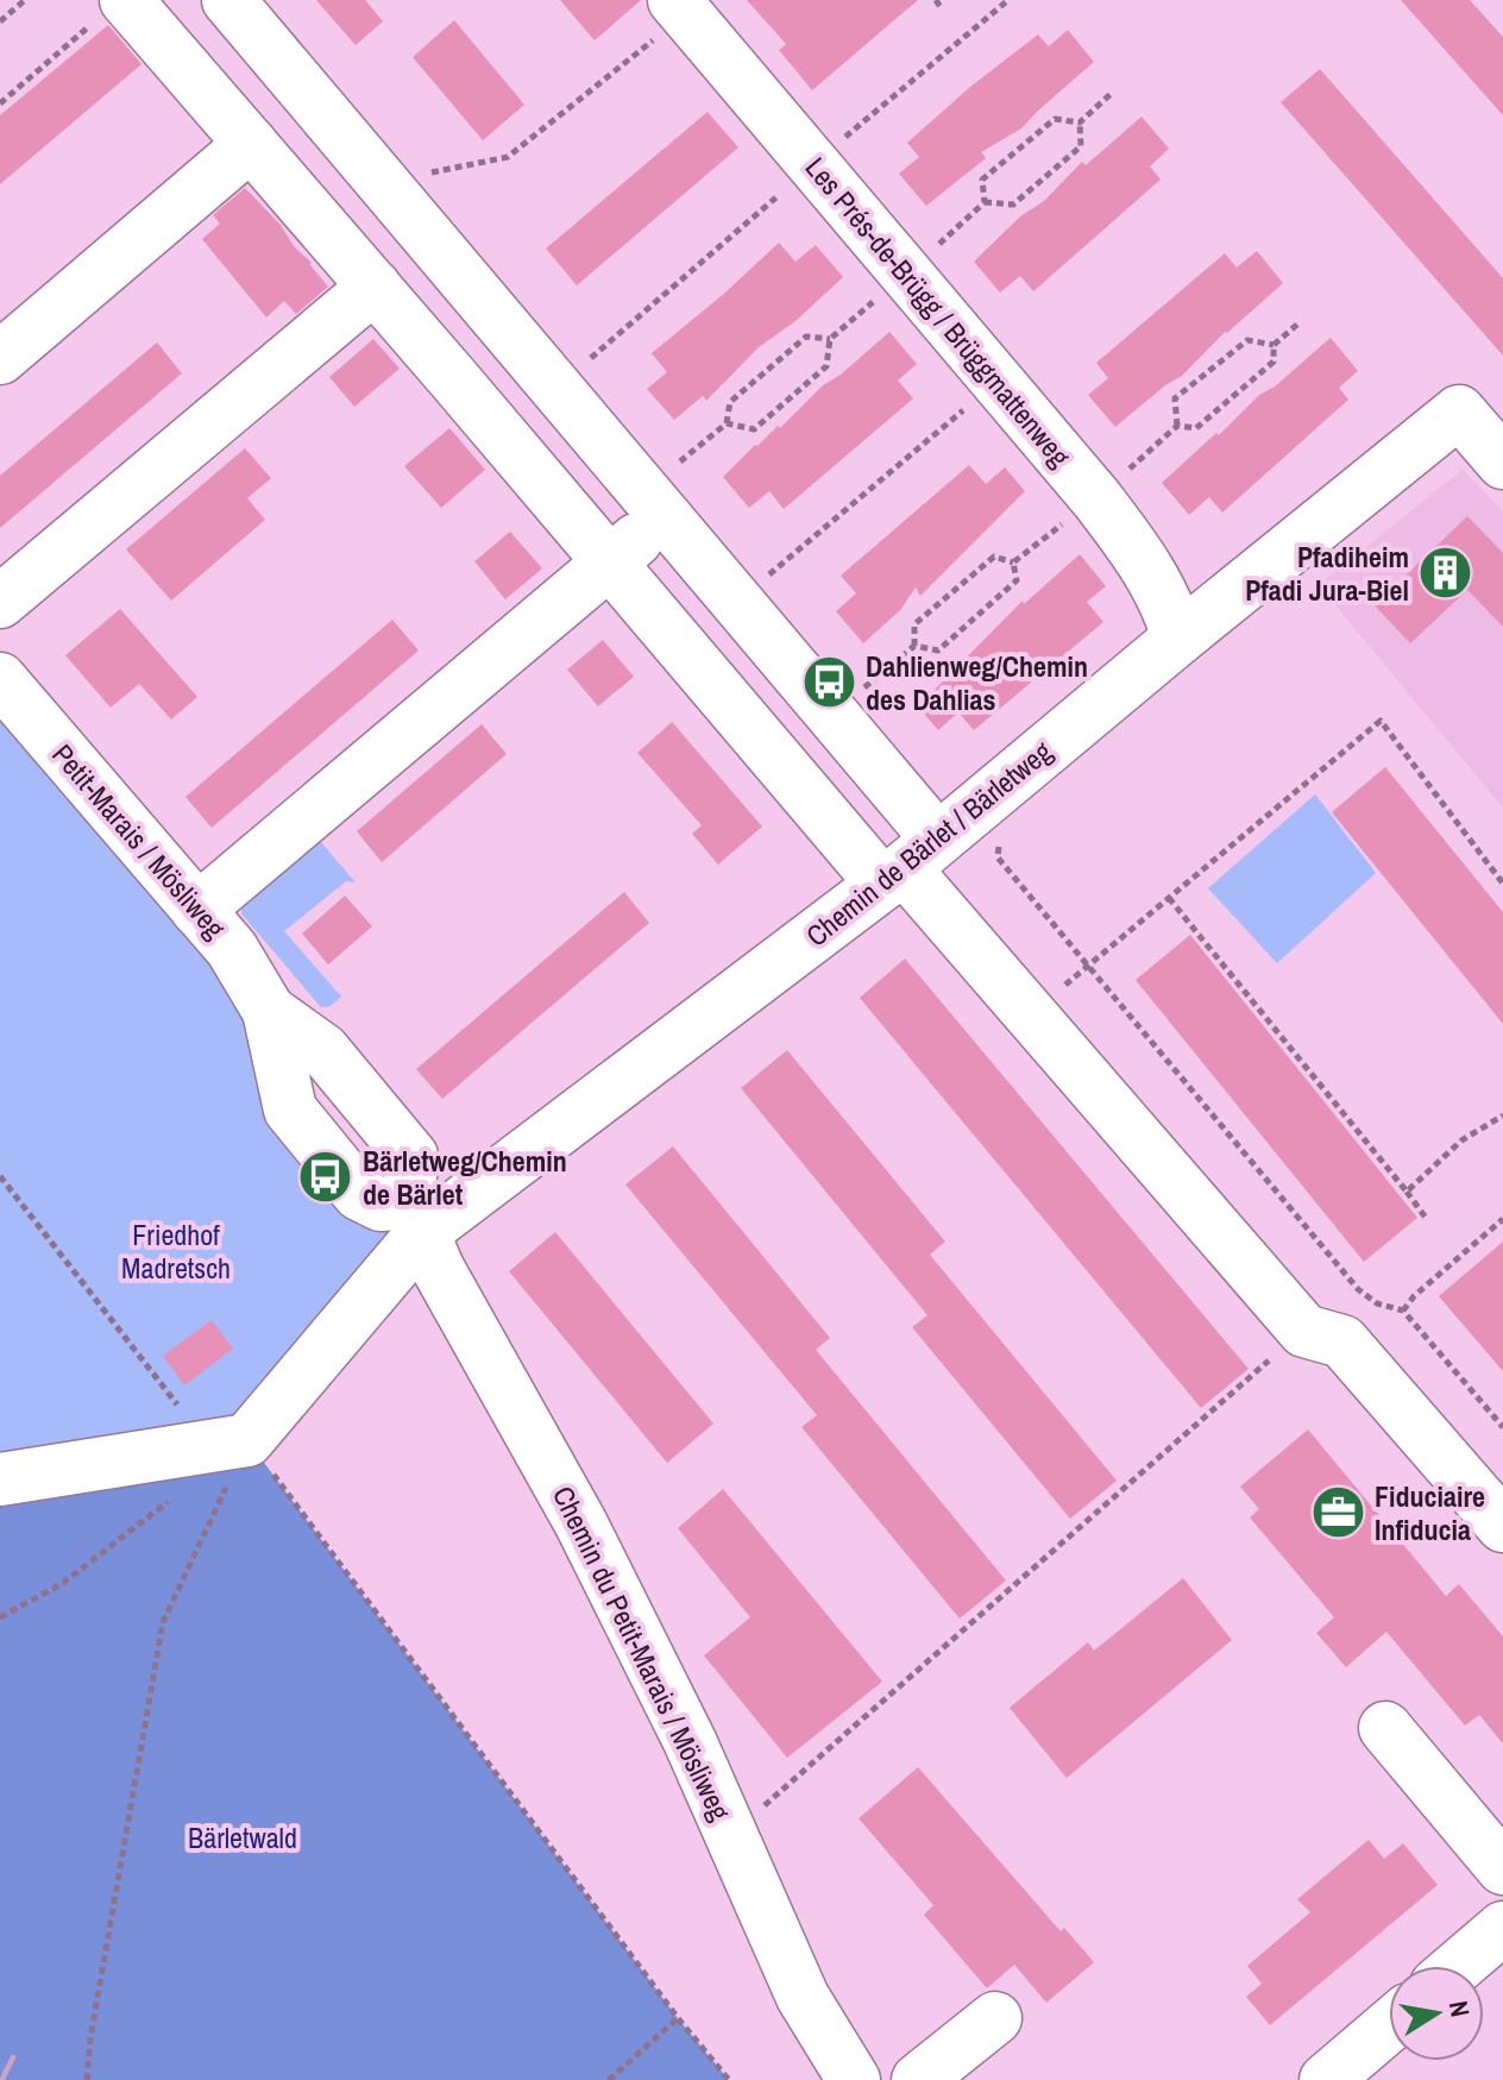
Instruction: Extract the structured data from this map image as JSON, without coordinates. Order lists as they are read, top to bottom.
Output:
{
  "streets": {
    "street": [
      "Les Prés-de-Brügg / Brüggmattenweg",
      "Petit-Marais / Mösliweg",
      "Chemin de Bärlet / Bärletweg",
      "Chemin du Petit-Marais / Mösliweg"
    ]
  },
  "crossings": [
    ["Les Prés-de-Brügg / Brüggmattenweg", "Chemin de Bärlet / Bärletweg"],
    ["Petit-Marais / Mösliweg", "Chemin de Bärlet / Bärletweg"],
    ["Petit-Marais / Mösliweg", "Chemin du Petit-Marais / Mösliweg"],
    ["Chemin de Bärlet / Bärletweg", "Chemin du Petit-Marais / Mösliweg"]
  ],
  "parks": ["Friedhof Madretsch", "Bärletwald"],
  "places": {
    "building": ["Pfadiheim Pfadi Jura-Biel"],
    "bus stop": ["Dahlienweg/Chemin des Dahlias", "Bärletweg/Chemin de Bärlet"],
    "office": ["Fiduciaire Infiducia"]
  },
  "north": "right"
}
